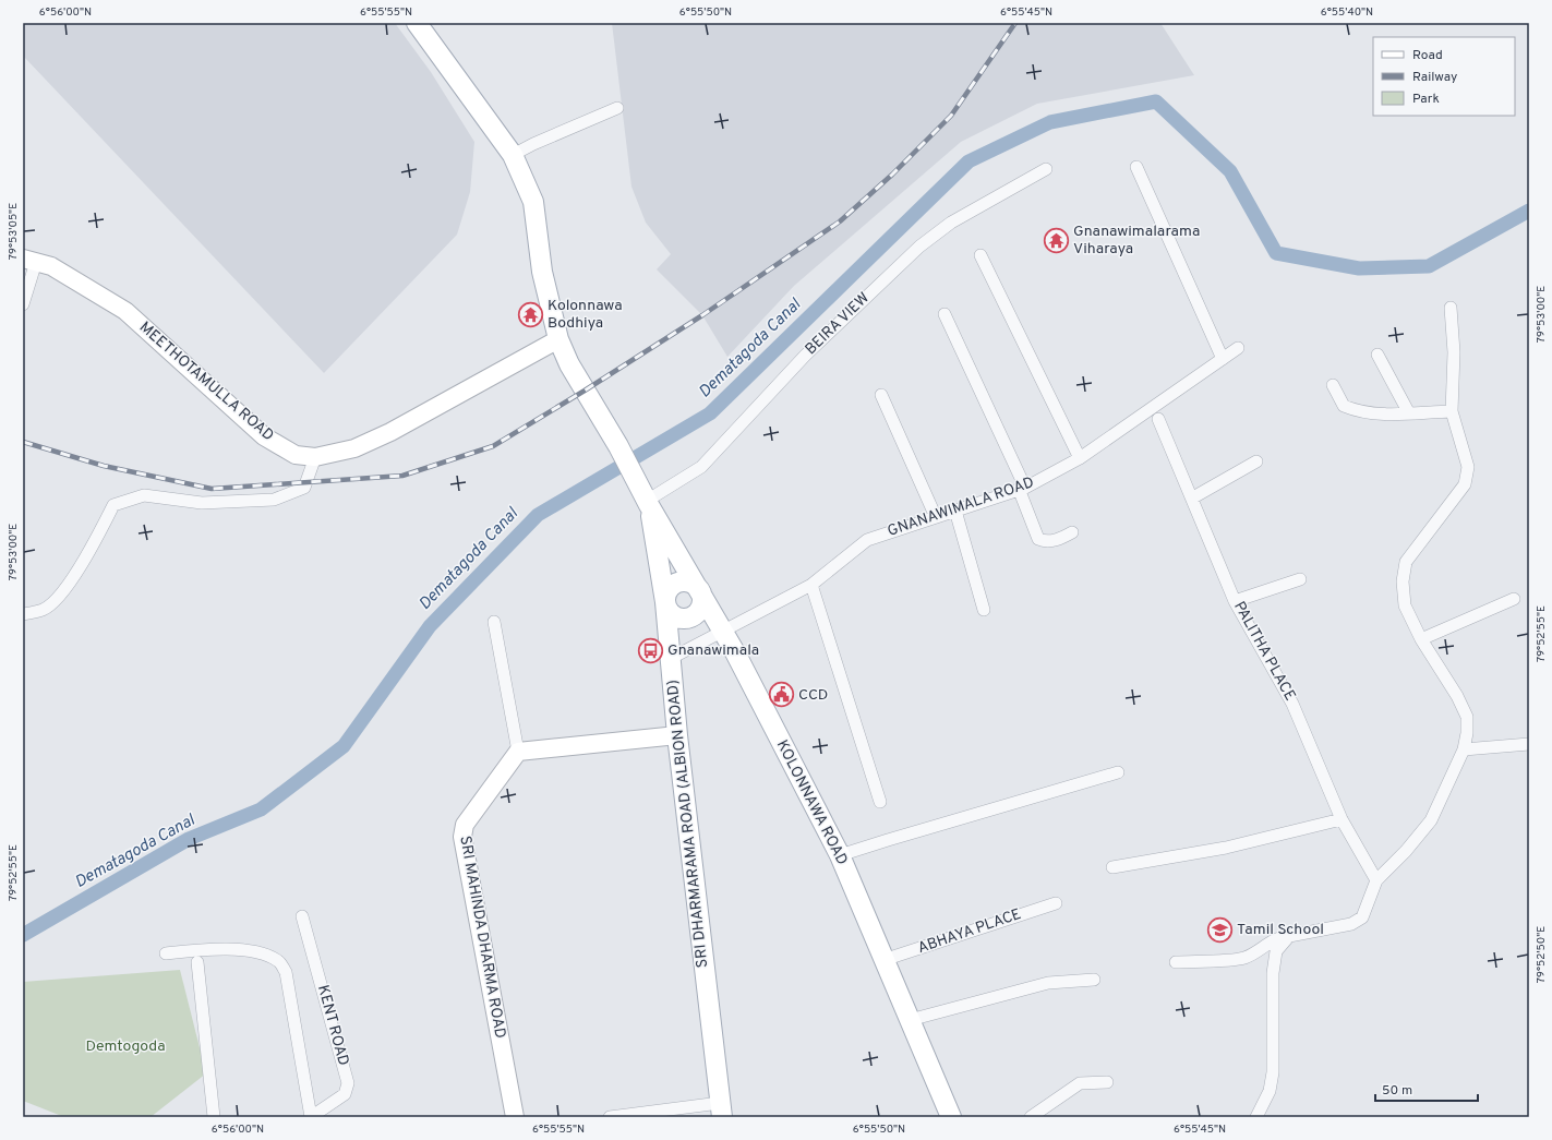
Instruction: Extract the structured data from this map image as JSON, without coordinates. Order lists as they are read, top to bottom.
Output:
{
  "streets": {
    "main road": ["KOLONNAWA ROAD", "SRI DHARMARAMA ROAD (ALBION ROAD)"],
    "street": [
      "BEIRA VIEW",
      "MEETHOTAMULLA ROAD",
      "GNANAWIMALA ROAD",
      "PALITHA PLACE",
      "ABHAYA PLACE",
      "SRI MAHINDA DHARMA ROAD",
      "KENT ROAD"
    ]
  },
  "crossings": [
    ["BEIRA VIEW", "KOLONNAWA ROAD"],
    ["BEIRA VIEW", "SRI DHARMARAMA ROAD (ALBION ROAD)"],
    ["MEETHOTAMULLA ROAD", "KOLONNAWA ROAD"],
    ["GNANAWIMALA ROAD", "KOLONNAWA ROAD"],
    ["GNANAWIMALA ROAD", "SRI DHARMARAMA ROAD (ALBION ROAD)"],
    ["KOLONNAWA ROAD", "SRI DHARMARAMA ROAD (ALBION ROAD)"],
    ["KOLONNAWA ROAD", "ABHAYA PLACE"]
  ],
  "water": ["Dematagoda Canal"],
  "parks": ["Demtogoda"],
  "places": {
    "temple": ["Gnanawimalarama Viharaya", "Kolonnawa Bodhiya"],
    "bus stop": ["Gnanawimala"],
    "public building": ["CCD"],
    "school or university": ["Tamil School"]
  },
  "legend": ["Road", "Railway", "Park"],
  "scale_bar": "50 m",
  "coordinates": [
    "6°56'00\"N",
    "6°55'55\"N",
    "6°55'50\"N",
    "6°55'45\"N",
    "6°55'40\"N",
    "79°53'05\"E",
    "79°53'00\"E",
    "79°52'55\"E",
    "79°52'50\"E"
  ]
}
